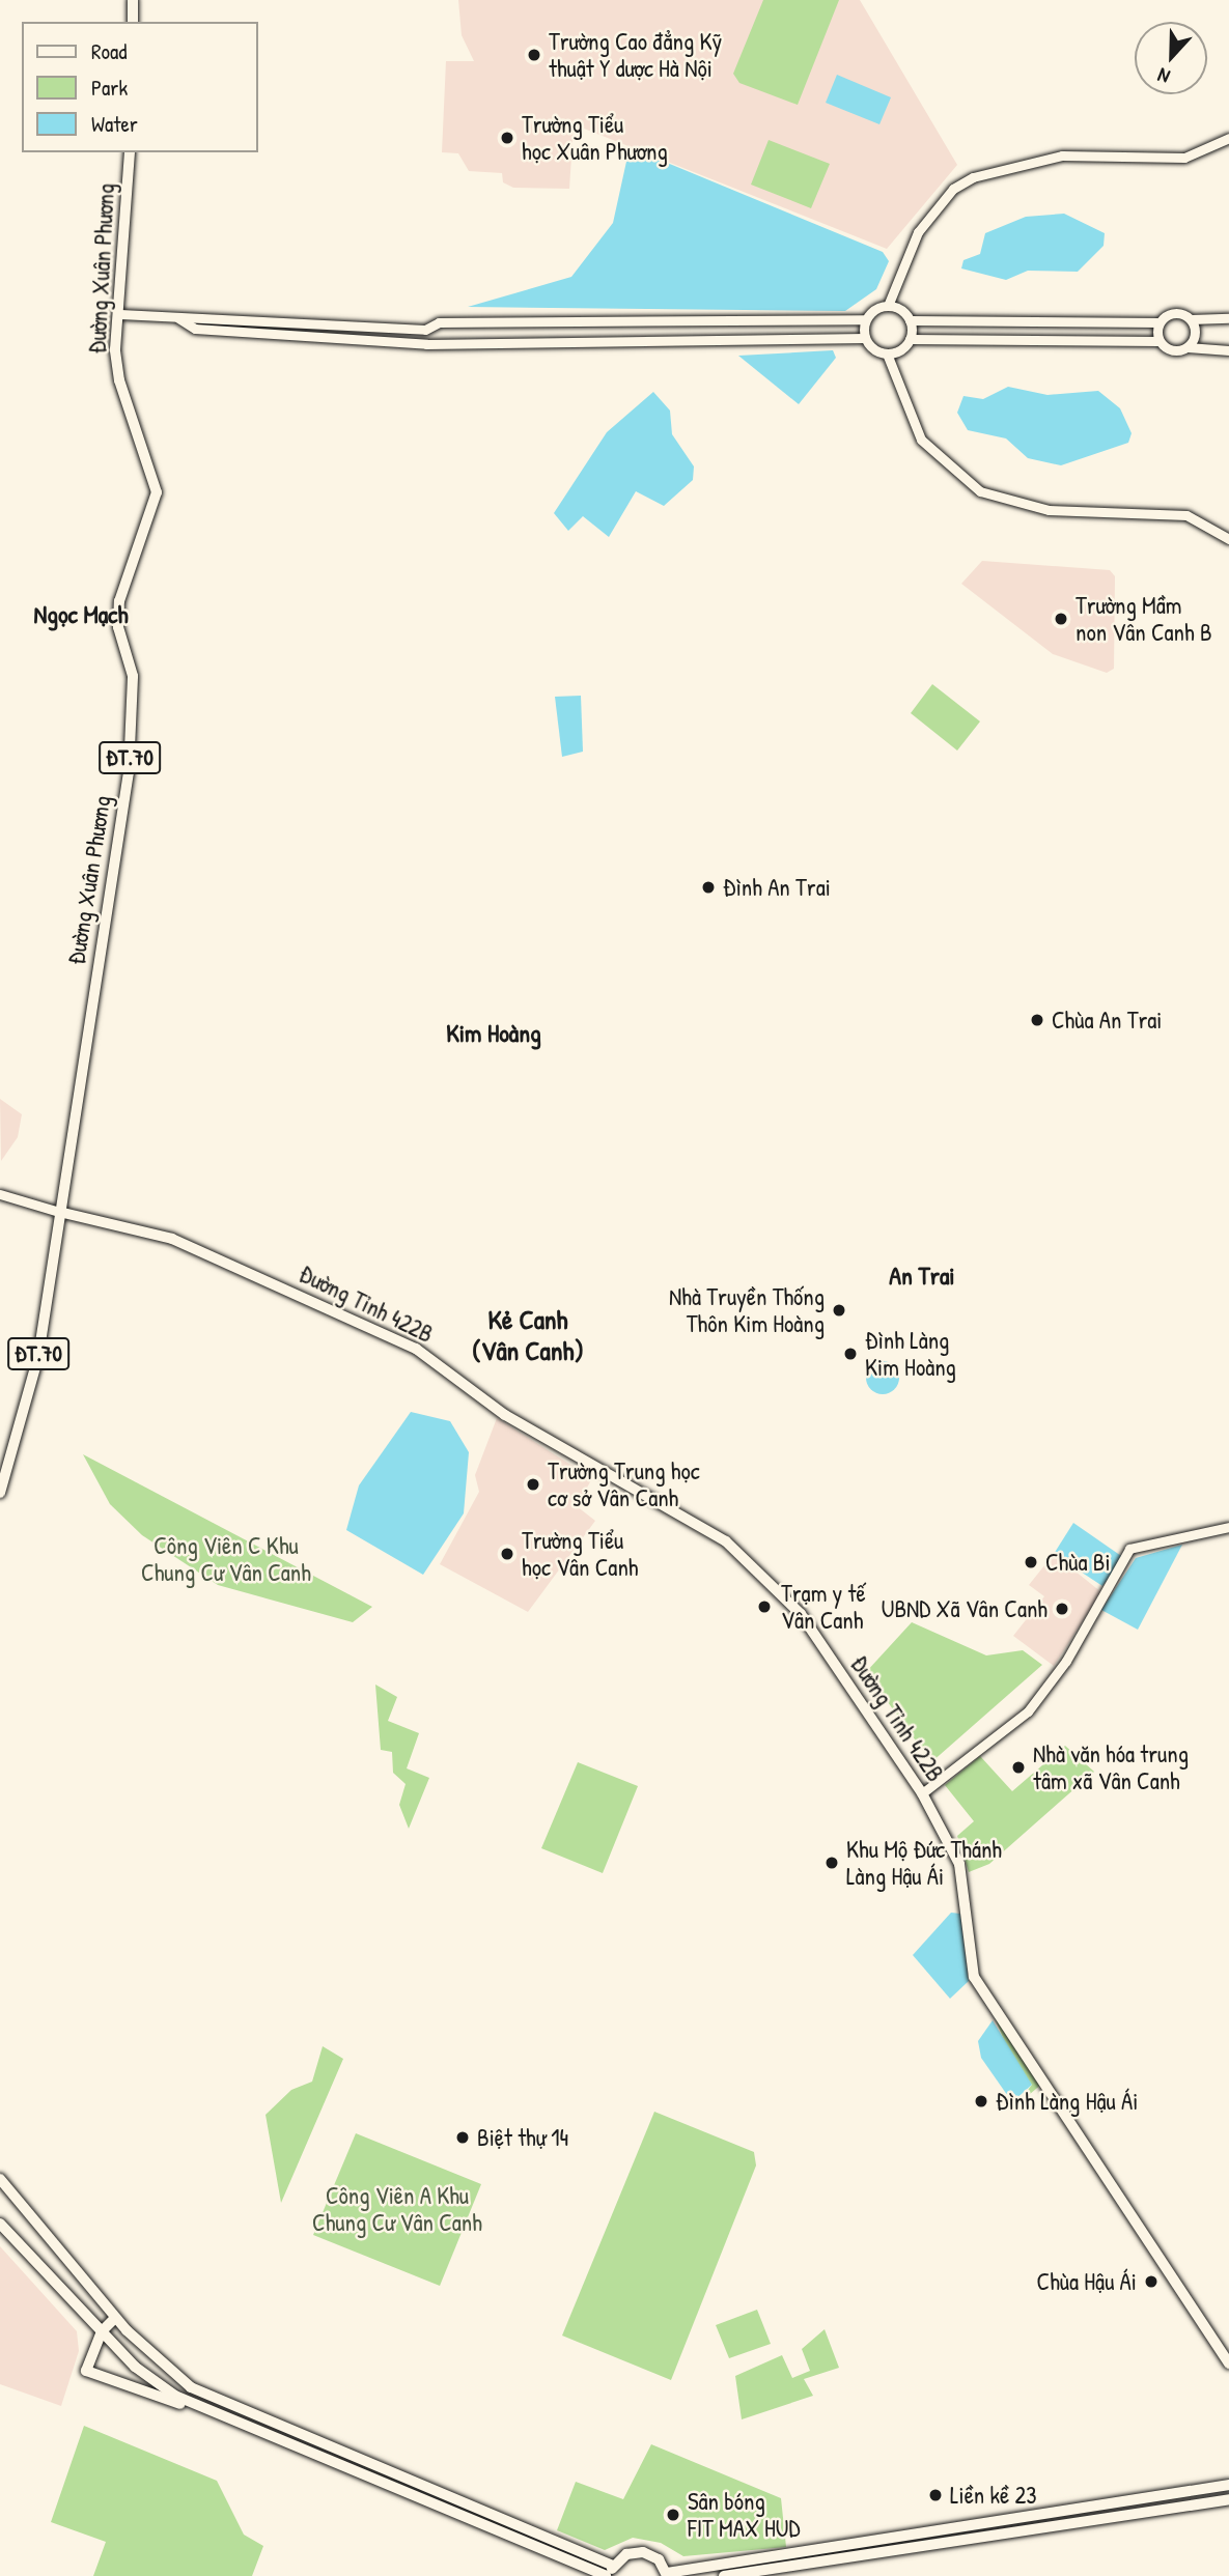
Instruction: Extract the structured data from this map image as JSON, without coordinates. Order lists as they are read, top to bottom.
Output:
{
  "streets": {
    "main road": ["Đường Xuân Phương", "ĐT.70", "Đường Tỉnh 422B"]
  },
  "crossings": [
    ["Đường Xuân Phương", "Đường Tỉnh 422B"]
  ],
  "districts": [
    "Ngọc Mạch",
    "Kim Hoàng",
    "An Trai",
    "Kẻ Canh (Vân Canh)"
  ],
  "parks": ["Công Viên C Khu Chung Cư Vân Canh", "Công Viên A Khu Chung Cư Vân Canh"],
  "places": [
    "Trường Cao đẳng Kỹ thuật Y dược Hà Nội",
    "Trường Tiểu học Xuân Phương",
    "Trường Mầm non Vân Canh B",
    "Đình An Trai",
    "Chùa An Trai",
    "Nhà Truyền Thống Thôn Kim Hoàng",
    "Đình Làng Kim Hoàng",
    "Trường Trung học cơ sở Vân Canh",
    "Trường Tiểu học Vân Canh",
    "Chùa Bi",
    "Trạm y tế Vân Canh",
    "UBND Xã Vân Canh",
    "Nhà văn hóa trung tâm xã Vân Canh",
    "Khu Mộ Đức Thánh Làng Hậu Ái",
    "Đình Làng Hậu Ái",
    "Biệt thự 14",
    "Chùa Hậu Ái",
    "Liền kề 23",
    "Sân bóng FIT MAX HUD"
  ],
  "legend": ["Road", "Park", "Water"],
  "north": "bottom"
}
